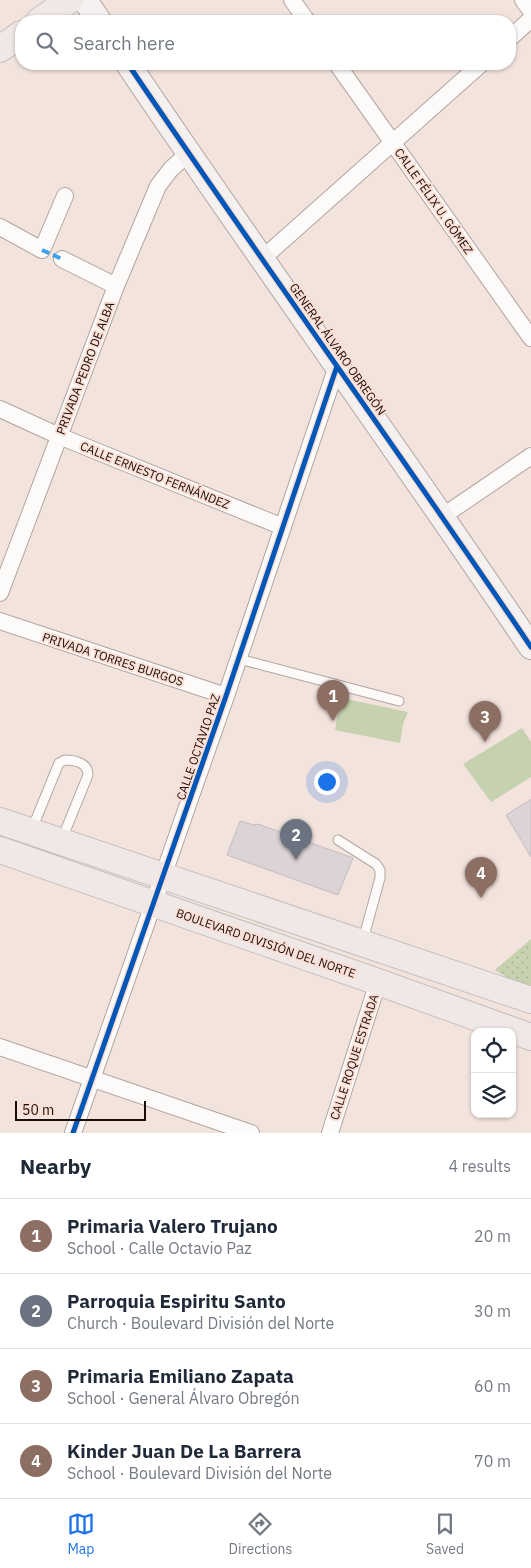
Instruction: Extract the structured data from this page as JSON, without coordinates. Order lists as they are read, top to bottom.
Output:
{
  "streets": {
    "main road": ["BOULEVARD DIVISIÓN DEL NORTE"],
    "street": [
      "CALLE FÉLIX U. GÓMEZ",
      "GENERAL ÁLVARO OBREGÓN",
      "PRIVADA PEDRO DE ALBA",
      "CALLE ERNESTO FERNÁNDEZ",
      "PRIVADA TORRES BURGOS",
      "CALLE OCTAVIO PAZ",
      "CALLE ROQUE ESTRADA"
    ]
  },
  "crossings": [
    ["GENERAL ÁLVARO OBREGÓN", "PRIVADA PEDRO DE ALBA"],
    ["GENERAL ÁLVARO OBREGÓN", "CALLE OCTAVIO PAZ"],
    ["PRIVADA PEDRO DE ALBA", "CALLE ERNESTO FERNÁNDEZ"],
    ["CALLE ERNESTO FERNÁNDEZ", "CALLE OCTAVIO PAZ"],
    ["PRIVADA TORRES BURGOS", "CALLE OCTAVIO PAZ"],
    ["CALLE OCTAVIO PAZ", "BOULEVARD DIVISIÓN DEL NORTE"],
    ["BOULEVARD DIVISIÓN DEL NORTE", "CALLE ROQUE ESTRADA"]
  ],
  "scale_bar": "50 m",
  "page": {
    "search": "Search here",
    "pins": [
      "1",
      "3",
      "2",
      "4"
    ],
    "scale": "50 m",
    "heading": ["Nearby", "4 results"],
    "list": [
      {
        "mark": "1",
        "name": "Primaria Valero Trujano",
        "note": "School · Calle Octavio Paz",
        "value": "20 m"
      },
      {
        "mark": "2",
        "name": "Parroquia Espiritu Santo",
        "note": "Church · Boulevard División del Norte",
        "value": "30 m"
      },
      {
        "mark": "3",
        "name": "Primaria Emiliano Zapata",
        "note": "School · General Álvaro Obregón",
        "value": "60 m"
      },
      {
        "mark": "4",
        "name": "Kinder Juan De La Barrera",
        "note": "School · Boulevard División del Norte",
        "value": "70 m"
      }
    ],
    "nav": ["Map", "Directions", "Saved"]
  }
}
